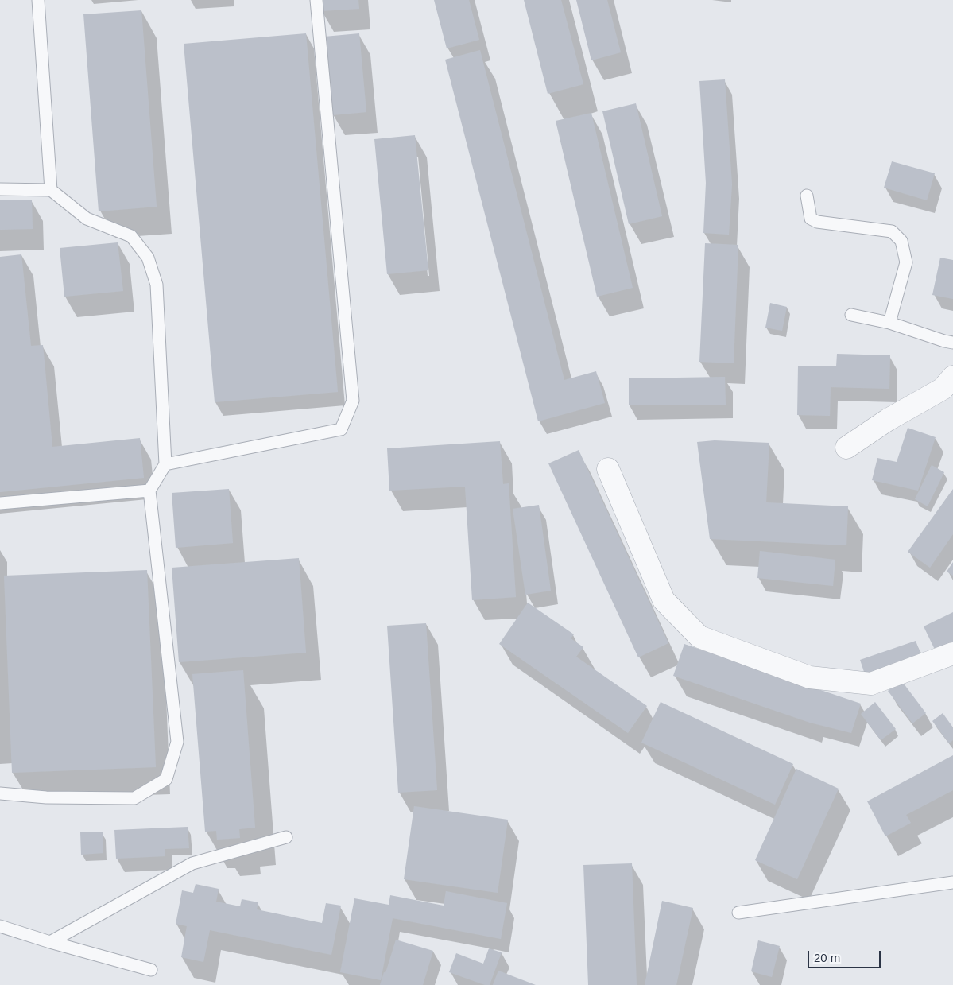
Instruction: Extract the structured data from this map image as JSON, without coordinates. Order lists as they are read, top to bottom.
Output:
{
  "scale_bar": "20 m"
}
